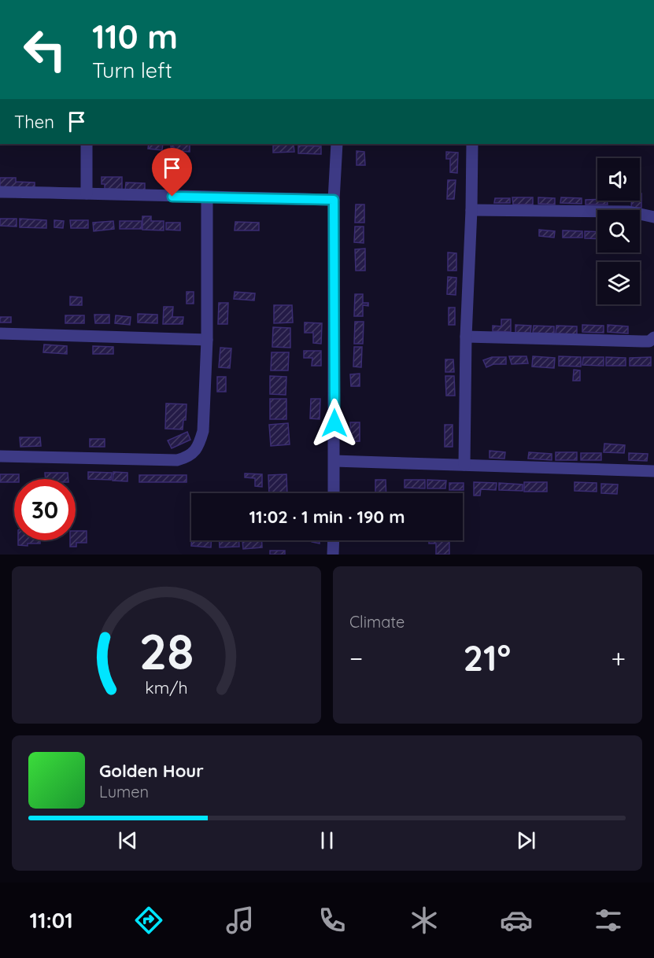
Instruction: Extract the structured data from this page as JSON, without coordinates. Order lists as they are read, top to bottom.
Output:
{
  "page": {
    "turn": ["110 m", "Turn left"],
    "then": "Then",
    "limit": "30",
    "trip": "11:02 · 1 min · 190 m",
    "tile": "Climate",
    "heat": ["−", "21°", "+"],
    "song": ["Golden Hour", "Lumen"],
    "tabs": "11:01",
    "gauge": ["28", "km/h"]
  }
}
